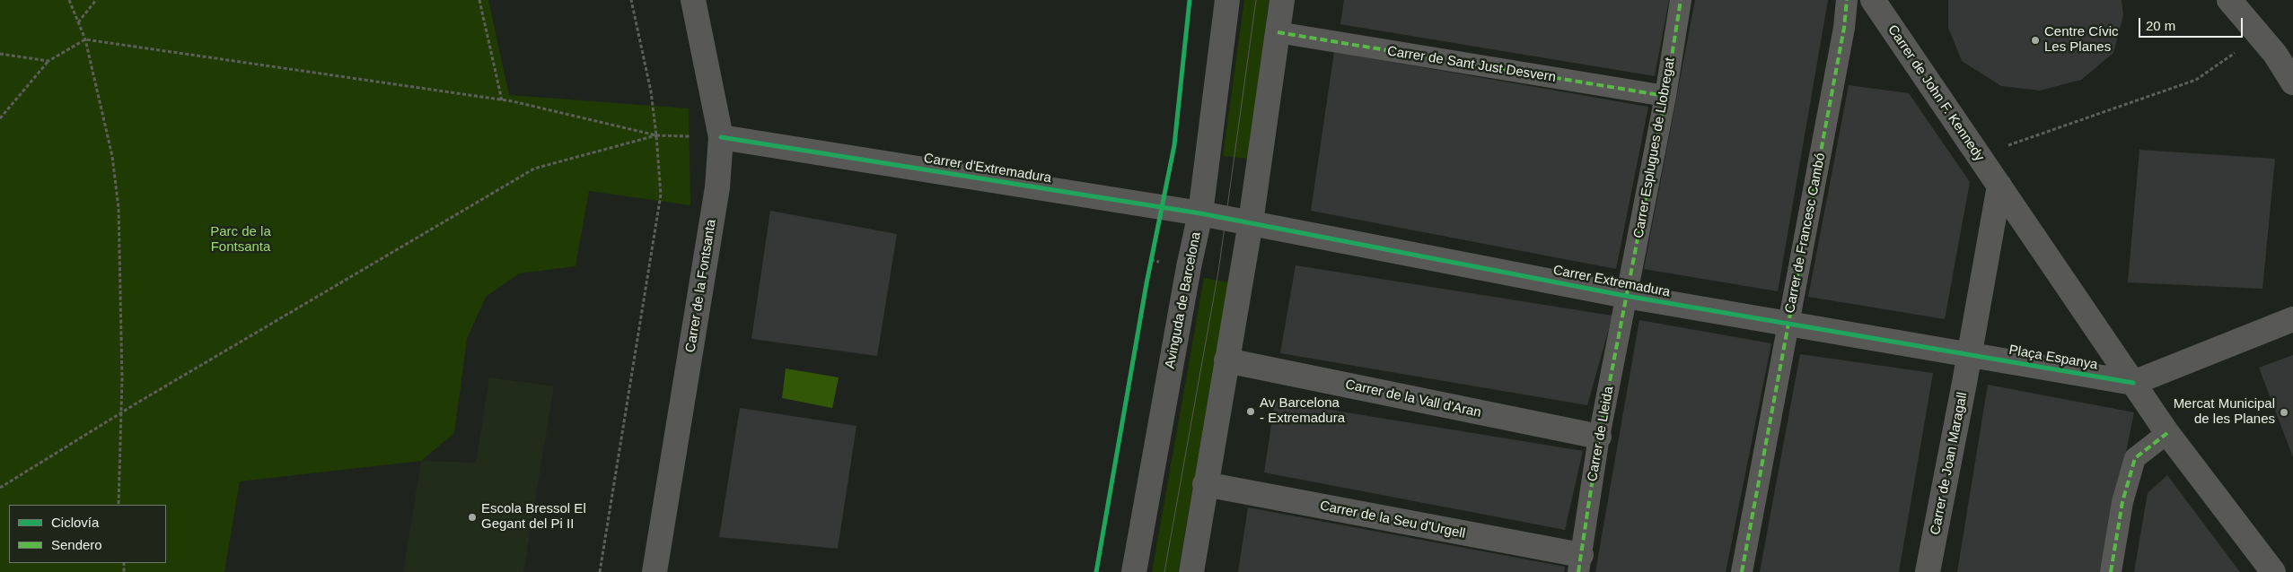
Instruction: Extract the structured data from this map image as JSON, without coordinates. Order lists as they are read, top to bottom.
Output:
{
  "streets": {
    "street": [
      "Carrer de Sant Just Desvern",
      "Carrer de John F. Kennedy",
      "Carrer Esplugues de Llobregat",
      "Carrer d'Extremadura",
      "Carrer de Francesc Cambó",
      "Carrer Extremadura",
      "Carrer de la Fontsanta",
      "Avinguda de Barcelona",
      "Plaça Espanya",
      "Carrer de la Vall d'Aran",
      "Carrer de Lleida",
      "Carrer de Joan Maragall",
      "Carrer de la Seu d'Urgell"
    ]
  },
  "crossings": [
    ["Carrer de Sant Just Desvern", "Carrer Esplugues de Llobregat"],
    ["Carrer de John F. Kennedy", "Plaça Espanya"],
    ["Carrer Esplugues de Llobregat", "Carrer Extremadura"],
    ["Carrer Esplugues de Llobregat", "Carrer de Lleida"],
    ["Carrer d'Extremadura", "Carrer Extremadura"],
    ["Carrer d'Extremadura", "Carrer de la Fontsanta"],
    ["Carrer d'Extremadura", "Avinguda de Barcelona"],
    ["Carrer de Francesc Cambó", "Carrer Extremadura"],
    ["Carrer Extremadura", "Plaça Espanya"],
    ["Carrer Extremadura", "Carrer de Lleida"],
    ["Carrer Extremadura", "Carrer de Joan Maragall"],
    ["Plaça Espanya", "Carrer de Joan Maragall"],
    ["Carrer de la Vall d'Aran", "Carrer de Lleida"],
    ["Carrer de Lleida", "Carrer de la Seu d'Urgell"]
  ],
  "parks": ["Parc de la Fontsanta"],
  "places": [
    "Centre Cívic Les Planes",
    "Av Barcelona - Extremadura",
    "Mercat Municipal de les Planes",
    "Escola Bressol El Gegant del Pi II"
  ],
  "legend": ["Ciclovía", "Sendero"],
  "scale_bar": "20 m"
}
